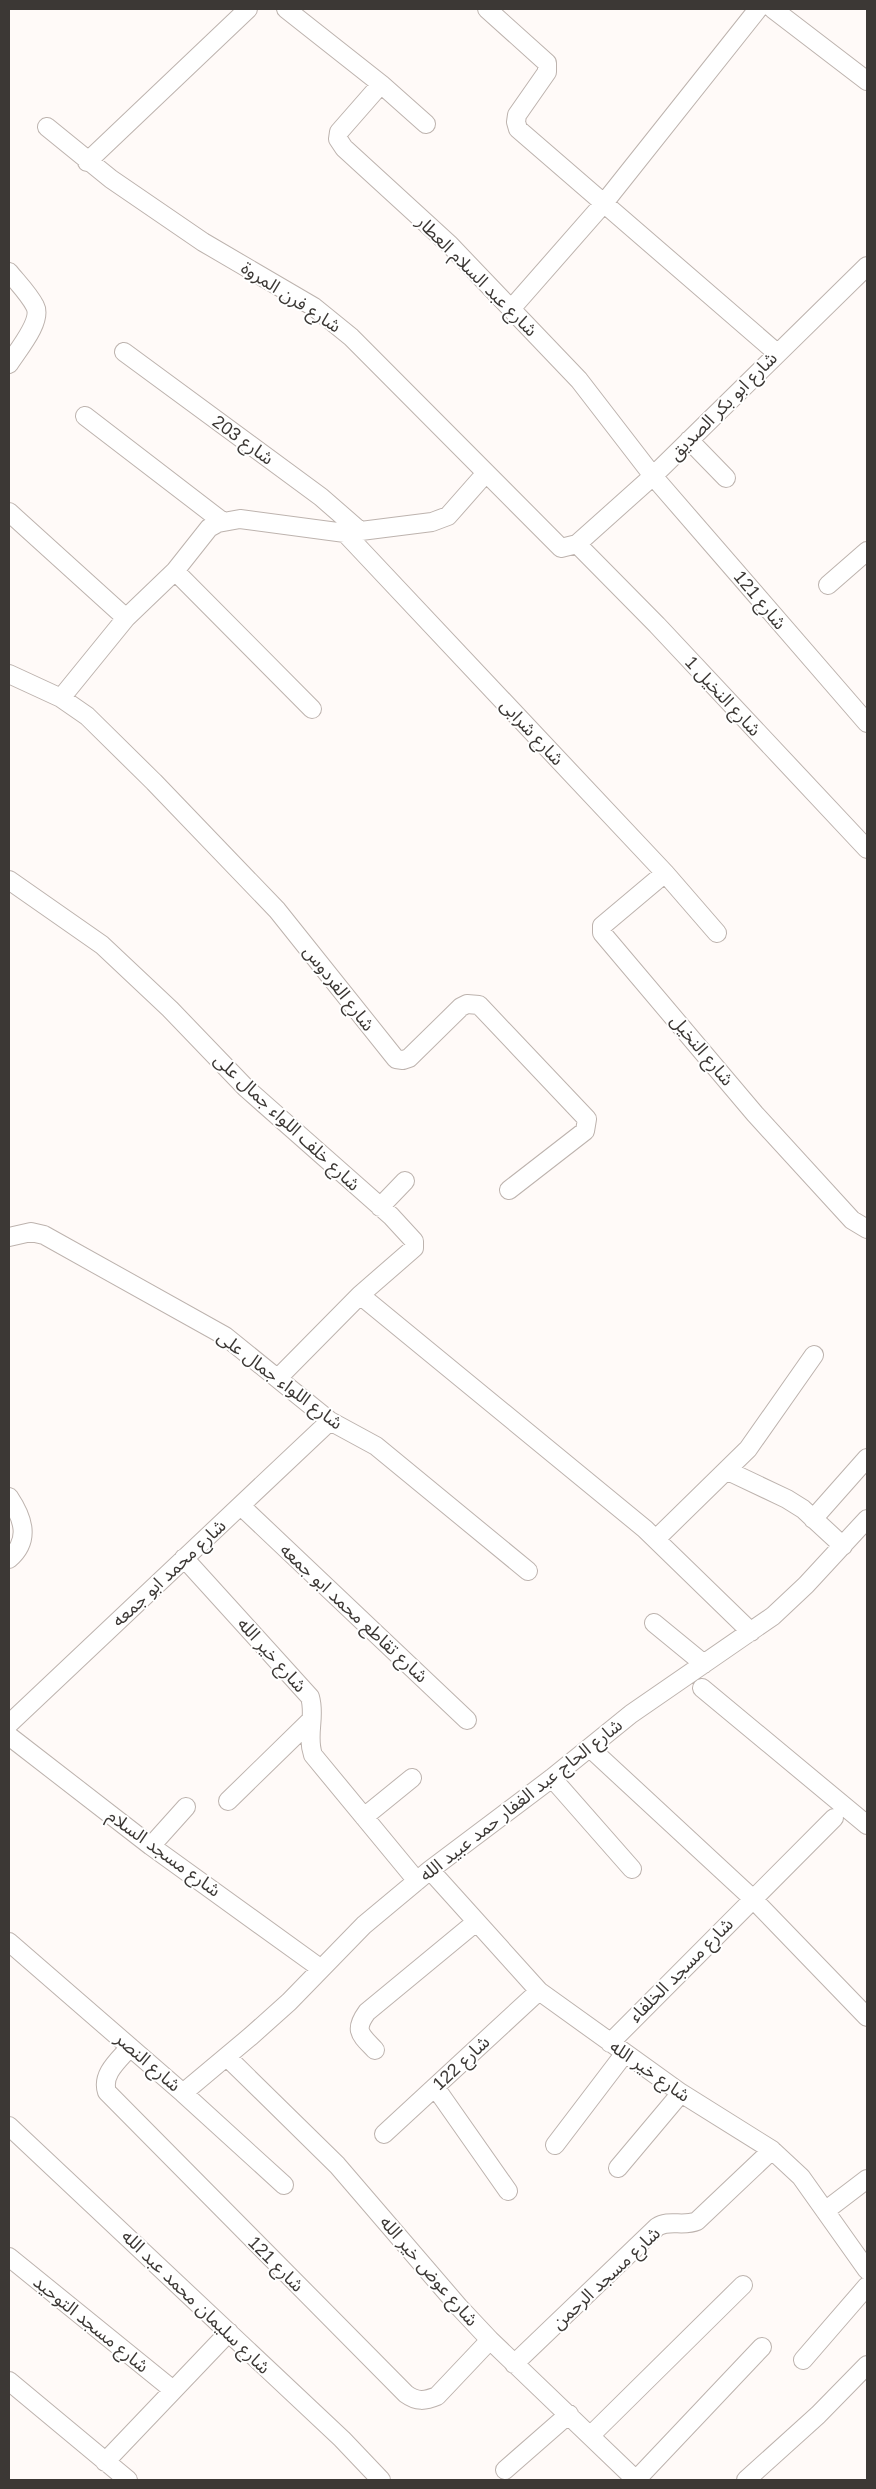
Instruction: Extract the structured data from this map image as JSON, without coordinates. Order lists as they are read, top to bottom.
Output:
{
  "streets": {
    "street": [
      "شارع عبد السلام العطار",
      "شارع فرن المروة",
      "شارع ابو بكر الصديق",
      "شارع 203",
      "شارع 121",
      "شارع النخيل 1",
      "شارع شرابى",
      "شارع الفردوس",
      "شارع النخيل",
      "شارع خلف اللواء جمال على",
      "شارع اللواء جمال على",
      "شارع محمد ابو جمعه",
      "شارع تقاطع محمد ابو جمعه",
      "شارع خير الله",
      "شارع الحاج عبد الغفار حمد عبيد الله",
      "شارع مسجد السلام",
      "شارع مسجد الخلفاء",
      "شارع النصر",
      "شارع 122",
      "شارع عوض خير الله",
      "شارع مسجد الرحمن",
      "شارع سليمان محمد عبد الله",
      "شارع مسجد التوحيد"
    ]
  },
  "crossings": [
    ["شارع عبد السلام العطار", "شارع ابو بكر الصديق"],
    ["شارع عبد السلام العطار", "شارع 121"],
    ["شارع فرن المروة", "شارع ابو بكر الصديق"],
    ["شارع فرن المروة", "شارع النخيل 1"],
    ["شارع ابو بكر الصديق", "شارع 121"],
    ["شارع ابو بكر الصديق", "شارع النخيل 1"],
    ["شارع 203", "شارع شرابى"],
    ["شارع 121", "شارع النصر"],
    ["شارع 121", "شارع عوض خير الله"],
    ["شارع شرابى", "شارع النخيل"],
    ["شارع خلف اللواء جمال على", "شارع اللواء جمال على"],
    ["شارع اللواء جمال على", "شارع محمد ابو جمعه"],
    ["شارع محمد ابو جمعه", "شارع تقاطع محمد ابو جمعه"],
    ["شارع محمد ابو جمعه", "شارع خير الله"],
    ["شارع خير الله", "شارع الحاج عبد الغفار حمد عبيد الله"],
    ["شارع خير الله", "شارع مسجد الخلفاء"],
    ["شارع خير الله", "شارع 122"],
    ["شارع خير الله", "شارع مسجد الرحمن"],
    ["شارع الحاج عبد الغفار حمد عبيد الله", "شارع مسجد السلام"],
    ["شارع الحاج عبد الغفار حمد عبيد الله", "شارع النصر"],
    ["شارع الحاج عبد الغفار حمد عبيد الله", "شارع عوض خير الله"],
    ["شارع عوض خير الله", "شارع مسجد الرحمن"]
  ]
}
